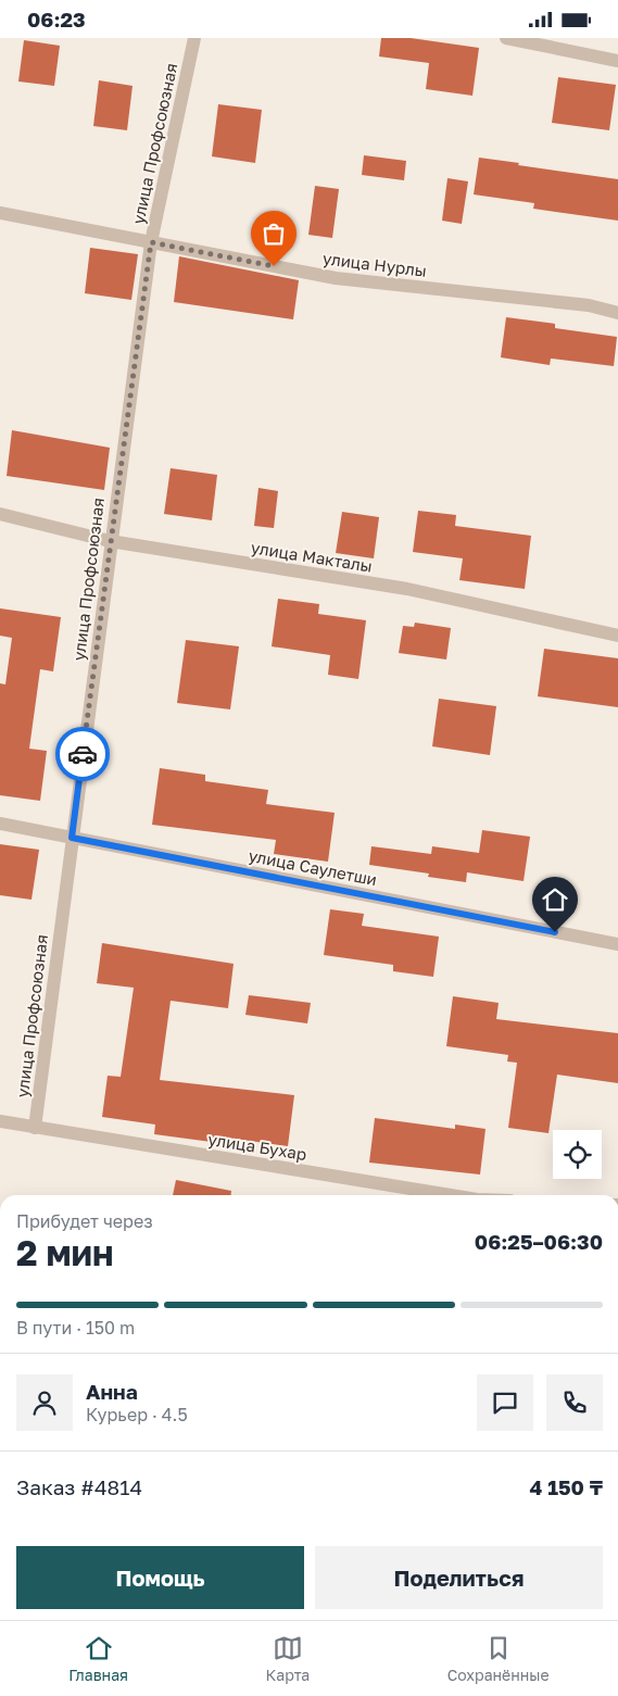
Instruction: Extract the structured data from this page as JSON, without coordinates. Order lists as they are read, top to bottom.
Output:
{
  "streets": {
    "street": [
      "улица Профсоюзная",
      "улица Нурлы",
      "улица Макталы",
      "улица Саулетши",
      "улица Бухар"
    ]
  },
  "crossings": [
    ["улица Профсоюзная", "улица Нурлы"],
    ["улица Профсоюзная", "улица Макталы"],
    ["улица Профсоюзная", "улица Саулетши"],
    ["улица Профсоюзная", "улица Бухар"]
  ],
  "page": {
    "status": "06:23",
    "heading": ["2 мин", "Прибудет через", "06:25–06:30"],
    "panel": [
      "Анна",
      "Курьер · 4.5",
      "Заказ #4814",
      "4 150 ₸"
    ],
    "bar": "В пути · 150 m",
    "buttons": ["Помощь", "Поделиться"],
    "tabs": ["Главная", "Карта", "Сохранённые"]
  }
}
